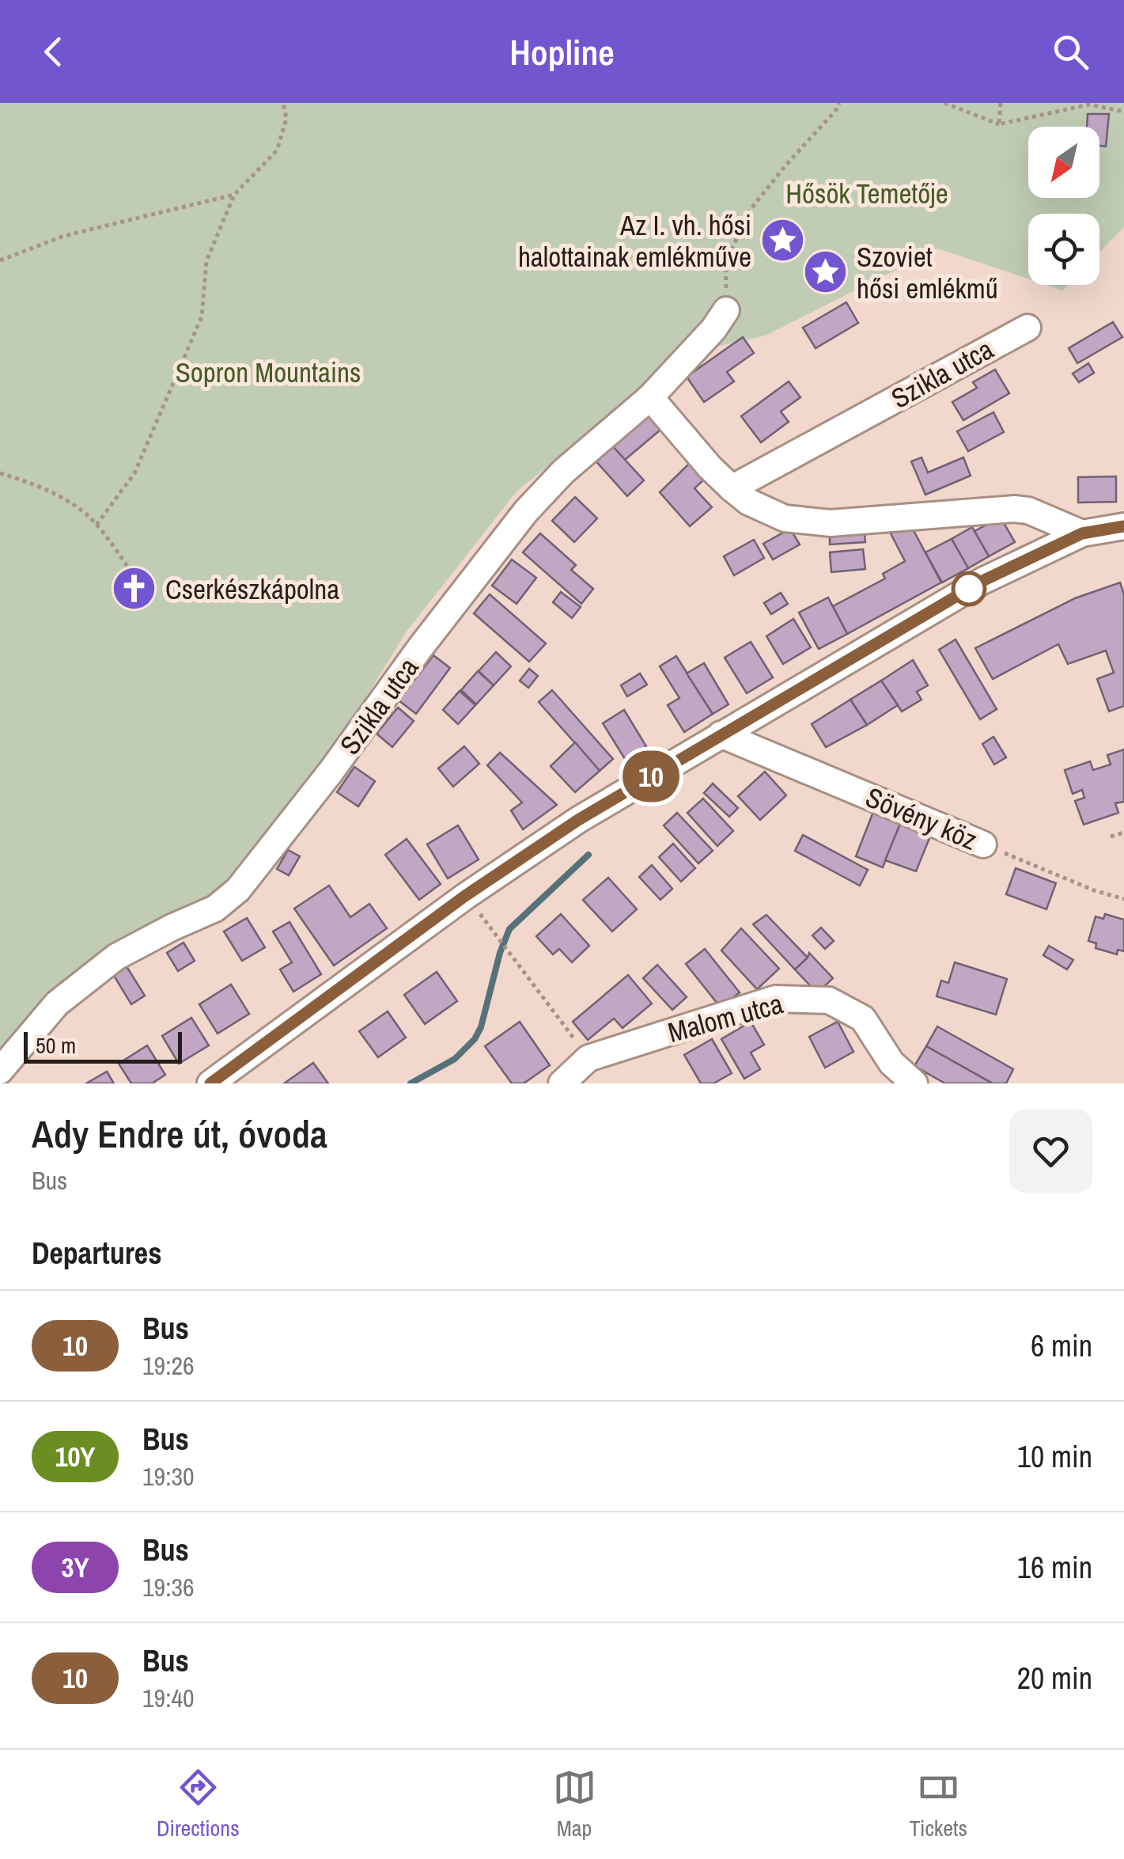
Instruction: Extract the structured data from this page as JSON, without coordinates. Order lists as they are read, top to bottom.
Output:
{
  "streets": {
    "street": ["Szikla utca", "Sövény köz", "Malom utca"]
  },
  "parks": ["Hősök Temetője", "Sopron Mountains"],
  "places": {
    "place": ["Az I. vh. hősi halottainak emlékműve", "Szoviet hősi emlékmű"],
    "church": ["Cserkészkápolna"]
  },
  "lines": ["bus line 10"],
  "scale_bar": "50 m",
  "north": "bottom left",
  "page": {
    "header": "Hopline",
    "on_map": "10",
    "scale": "50 m",
    "heading": [
      ["Ady Endre út, óvoda", "Bus"],
      "Departures"
    ],
    "list": [
      {
        "mark": "10",
        "name": "Bus",
        "note": "19:26",
        "value": "6 min"
      },
      {
        "mark": "10Y",
        "name": "Bus",
        "note": "19:30",
        "value": "10 min"
      },
      {
        "mark": "3Y",
        "name": "Bus",
        "note": "19:36",
        "value": "16 min"
      },
      {
        "mark": "10",
        "name": "Bus",
        "note": "19:40",
        "value": "20 min"
      }
    ],
    "tabs": ["Directions", "Map", "Tickets"]
  }
}
